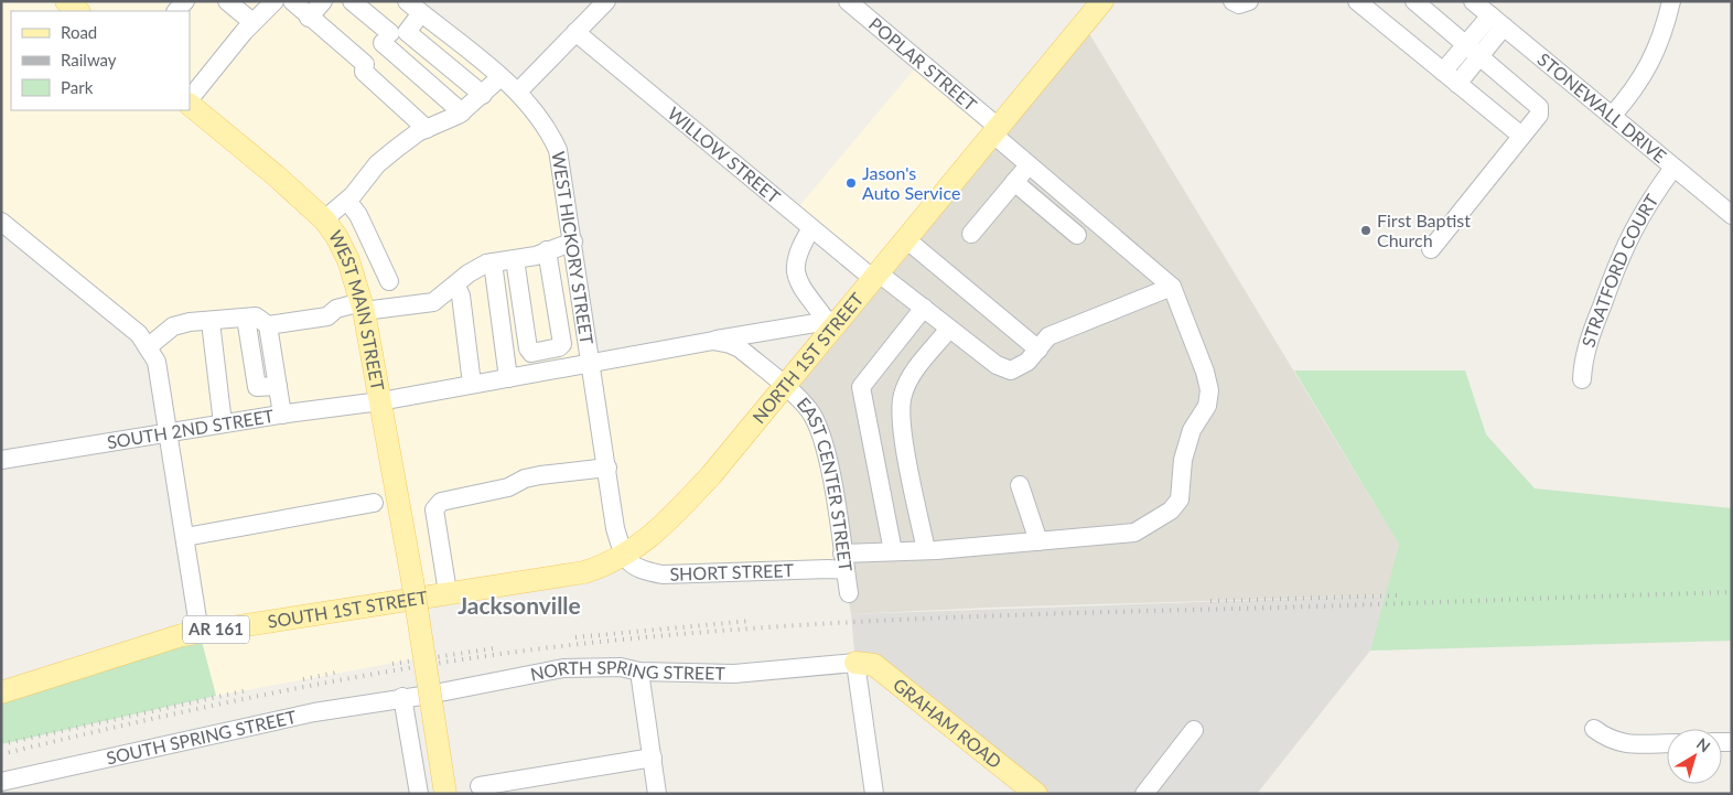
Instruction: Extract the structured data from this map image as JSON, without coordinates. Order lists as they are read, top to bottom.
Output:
{
  "streets": {
    "main road": [
      "WEST MAIN STREET",
      "NORTH 1ST STREET",
      "SOUTH 1ST STREET",
      "AR 161",
      "GRAHAM ROAD"
    ],
    "street": [
      "POPLAR STREET",
      "STONEWALL DRIVE",
      "WILLOW STREET",
      "WEST HICKORY STREET",
      "STRATFORD COURT",
      "SOUTH 2ND STREET",
      "EAST CENTER STREET",
      "SHORT STREET",
      "NORTH SPRING STREET",
      "SOUTH SPRING STREET"
    ]
  },
  "crossings": [
    ["POPLAR STREET", "NORTH 1ST STREET"],
    ["POPLAR STREET", "SHORT STREET"],
    ["STONEWALL DRIVE", "STRATFORD COURT"],
    ["WILLOW STREET", "NORTH 1ST STREET"],
    ["WEST HICKORY STREET", "NORTH 1ST STREET"],
    ["WEST HICKORY STREET", "SOUTH 2ND STREET"],
    ["WEST HICKORY STREET", "SHORT STREET"],
    ["WEST MAIN STREET", "SOUTH 2ND STREET"],
    ["NORTH 1ST STREET", "SOUTH 2ND STREET"],
    ["NORTH 1ST STREET", "EAST CENTER STREET"],
    ["NORTH 1ST STREET", "SHORT STREET"],
    ["NORTH 1ST STREET", "SOUTH 1ST STREET"],
    ["SOUTH 2ND STREET", "EAST CENTER STREET"],
    ["EAST CENTER STREET", "SHORT STREET"],
    ["NORTH SPRING STREET", "GRAHAM ROAD"],
    ["NORTH SPRING STREET", "SOUTH SPRING STREET"]
  ],
  "districts": ["Jacksonville"],
  "places": ["Jason's Auto Service", "First Baptist Church"],
  "legend": ["Road", "Railway", "Park"],
  "north": "top right"
}
